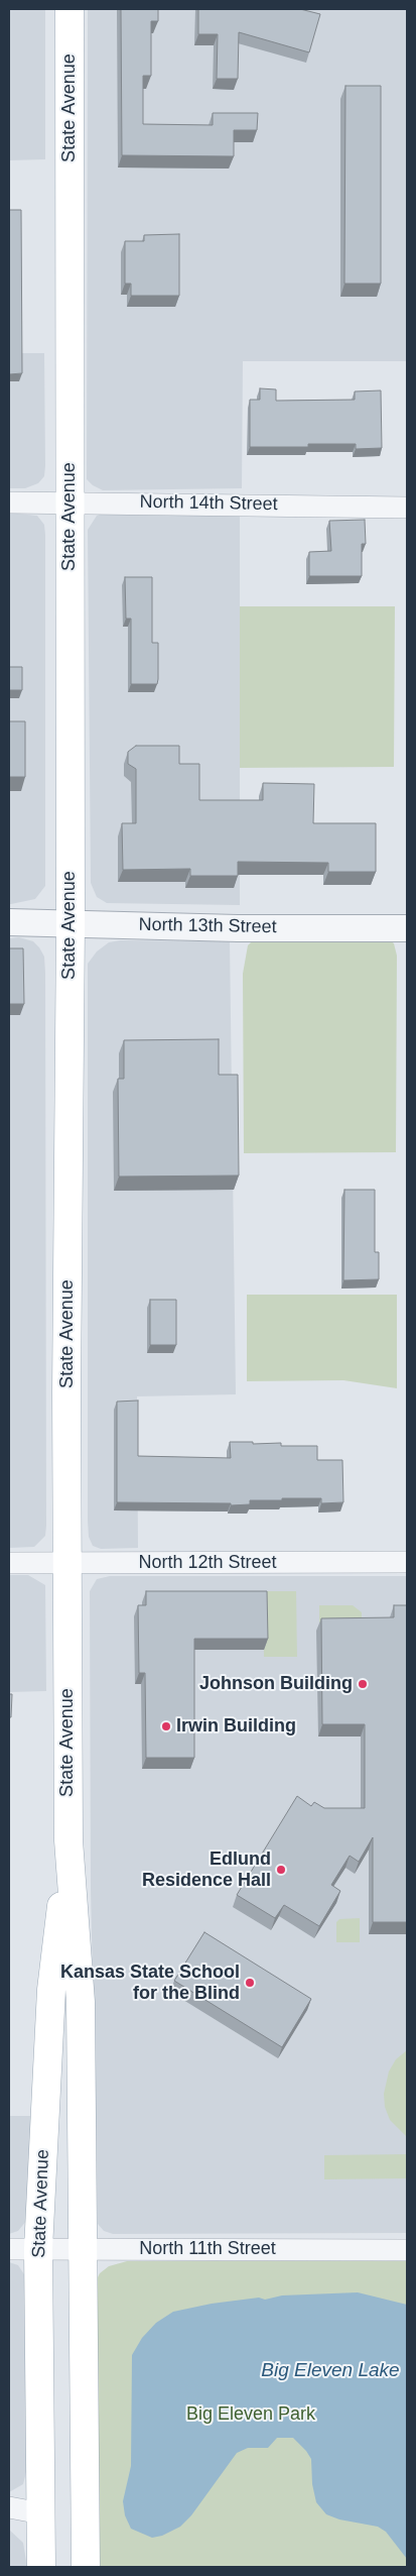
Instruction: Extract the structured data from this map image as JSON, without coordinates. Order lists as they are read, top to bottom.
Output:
{
  "streets": {
    "main road": ["State Avenue"],
    "street": [
      "North 14th Street",
      "North 13th Street",
      "North 12th Street",
      "North 11th Street"
    ]
  },
  "crossings": [
    ["State Avenue", "North 14th Street"],
    ["State Avenue", "North 13th Street"],
    ["State Avenue", "North 12th Street"],
    ["State Avenue", "North 11th Street"]
  ],
  "water": ["Big Eleven Lake"],
  "parks": ["Big Eleven Park"],
  "places": [
    "Johnson Building",
    "Irwin Building",
    "Edlund Residence Hall",
    "Kansas State School for the Blind"
  ]
}
